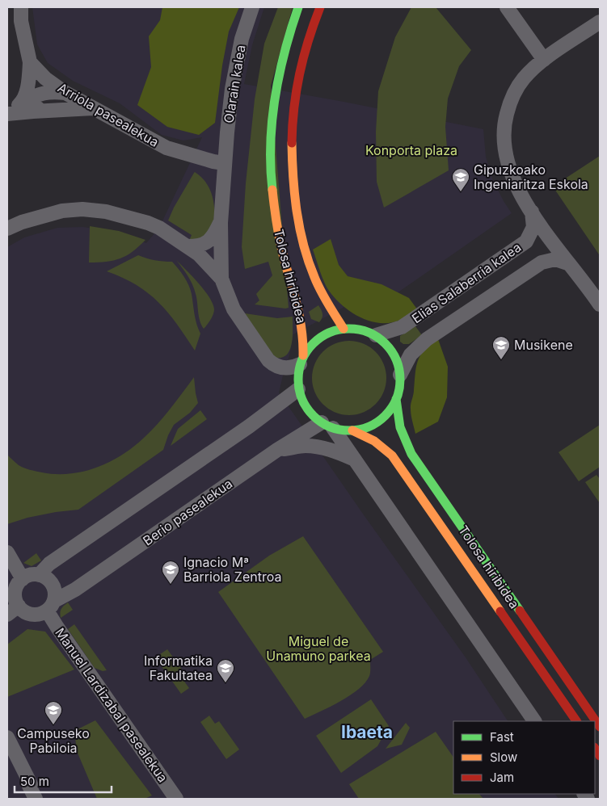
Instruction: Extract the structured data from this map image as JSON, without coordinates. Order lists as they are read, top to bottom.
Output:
{
  "streets": {
    "main road": ["Tolosa hiribidea"],
    "street": [
      "Olarain kalea",
      "Arriola pasealekua",
      "Elias Salaberria kalea",
      "Berio pasealekua",
      "Manuel Lardizabal pasealekua"
    ]
  },
  "crossings": [
    ["Olarain kalea", "Arriola pasealekua"],
    ["Tolosa hiribidea", "Elias Salaberria kalea"],
    ["Tolosa hiribidea", "Berio pasealekua"],
    ["Elias Salaberria kalea", "Berio pasealekua"],
    ["Berio pasealekua", "Manuel Lardizabal pasealekua"]
  ],
  "districts": ["Ibaeta"],
  "parks": ["Konporta plaza", "Miguel de Unamuno parkea"],
  "places": {
    "school or university": [
      "Gipuzkoako Ingeniaritza Eskola",
      "Musikene",
      "Ignacio Mª Barriola Zentroa",
      "Informatika Fakultatea",
      "Campuseko Pabiloia"
    ]
  },
  "legend": ["Fast", "Slow", "Jam"],
  "scale_bar": "50 m"
}
